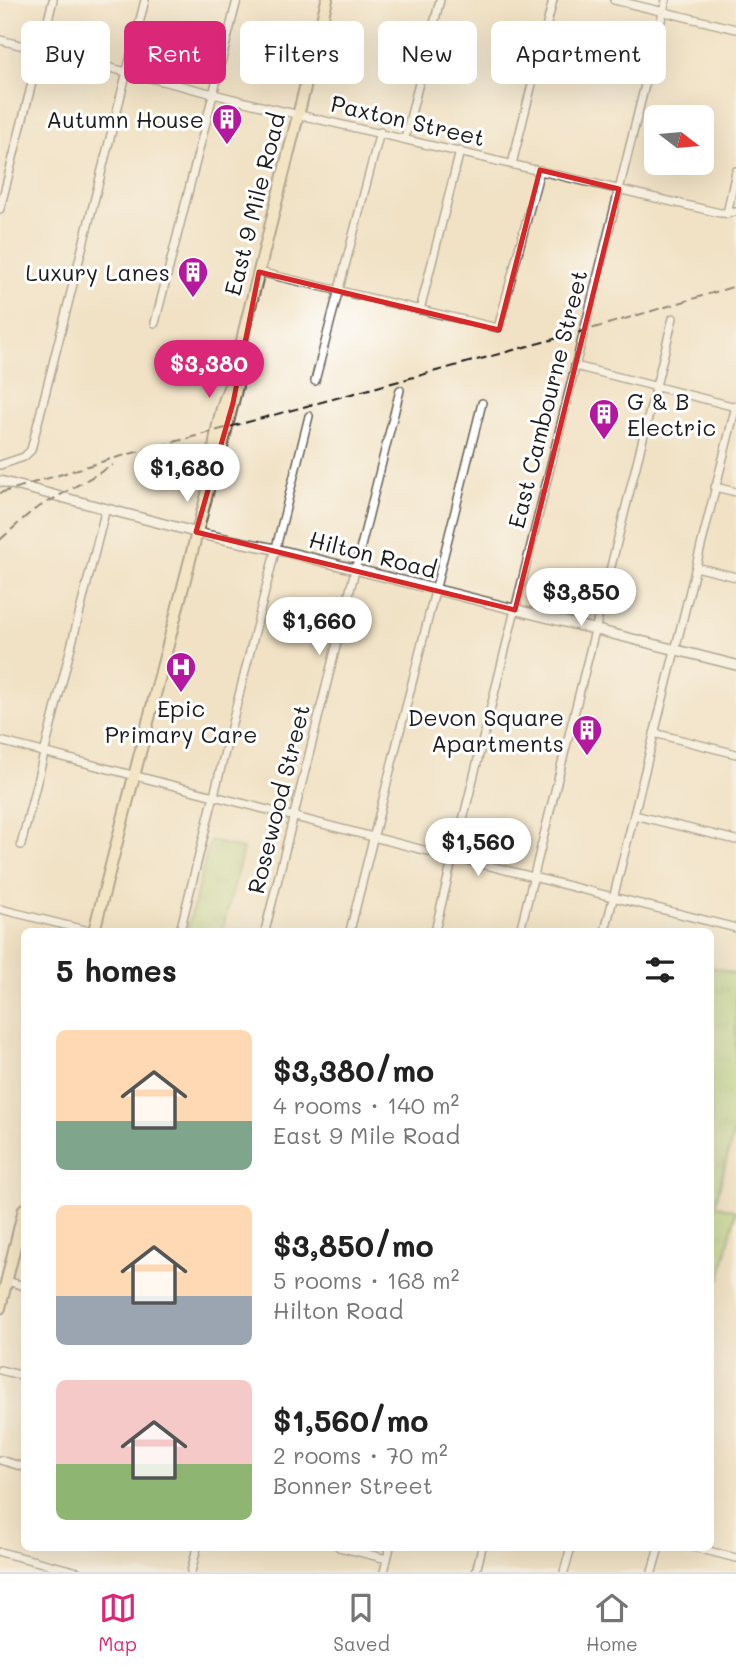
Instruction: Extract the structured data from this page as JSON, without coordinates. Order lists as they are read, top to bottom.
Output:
{
  "streets": {
    "main road": ["East 9 Mile Road"],
    "street": [
      "Paxton Street",
      "East Cambourne Street",
      "Hilton Road",
      "Rosewood Street"
    ]
  },
  "crossings": [
    ["Paxton Street", "East 9 Mile Road"],
    ["Paxton Street", "East Cambourne Street"],
    ["East 9 Mile Road", "Hilton Road"],
    ["East Cambourne Street", "Hilton Road"],
    ["Hilton Road", "Rosewood Street"]
  ],
  "places": {
    "building": [
      "Autumn House",
      "Luxury Lanes",
      "G & B Electric",
      "Devon Square Apartments"
    ],
    "hospital": ["Epic Primary Care"]
  },
  "north": "right",
  "page": {
    "chip": [
      "Buy",
      "Rent",
      "Filters",
      "New",
      "Apartment"
    ],
    "price": [
      "$3,380",
      "$1,680",
      "$3,850",
      "$1,660",
      "$1,560"
    ],
    "heading": "5 homes",
    "list": [
      {
        "name": "$3,380/mo",
        "note": "4 rooms · 140 m² · East 9 Mile Road"
      },
      {
        "name": "$3,850/mo",
        "note": "5 rooms · 168 m² · Hilton Road"
      },
      {
        "name": "$1,560/mo",
        "note": "2 rooms · 70 m² · Bonner Street"
      }
    ],
    "tabs": ["Map", "Saved", "Home"]
  }
}
